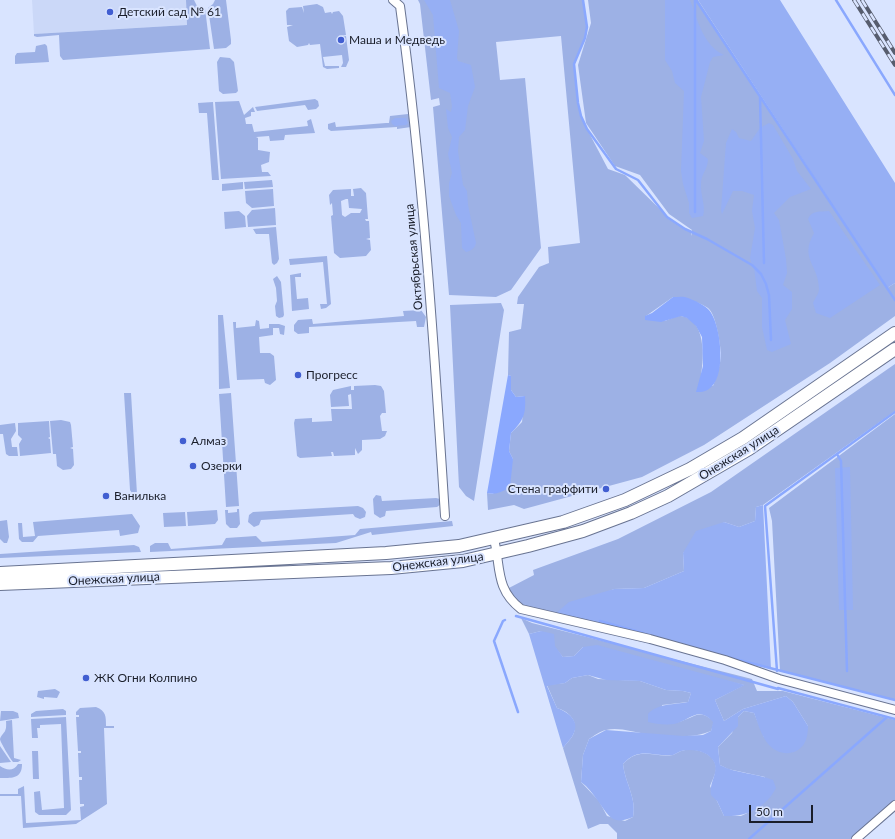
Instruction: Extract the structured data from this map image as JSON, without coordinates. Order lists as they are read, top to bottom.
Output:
{
  "streets": {
    "main road": ["Онежская улица"],
    "street": ["Октябрьская улица"]
  },
  "places": [
    "Детский сад № 61",
    "Маша и Медведь",
    "Прогресс",
    "Алмаз",
    "Озерки",
    "Стена граффити",
    "Ванилька",
    "ЖК Огни Колпино"
  ],
  "scale_bar": "50 m"
}
